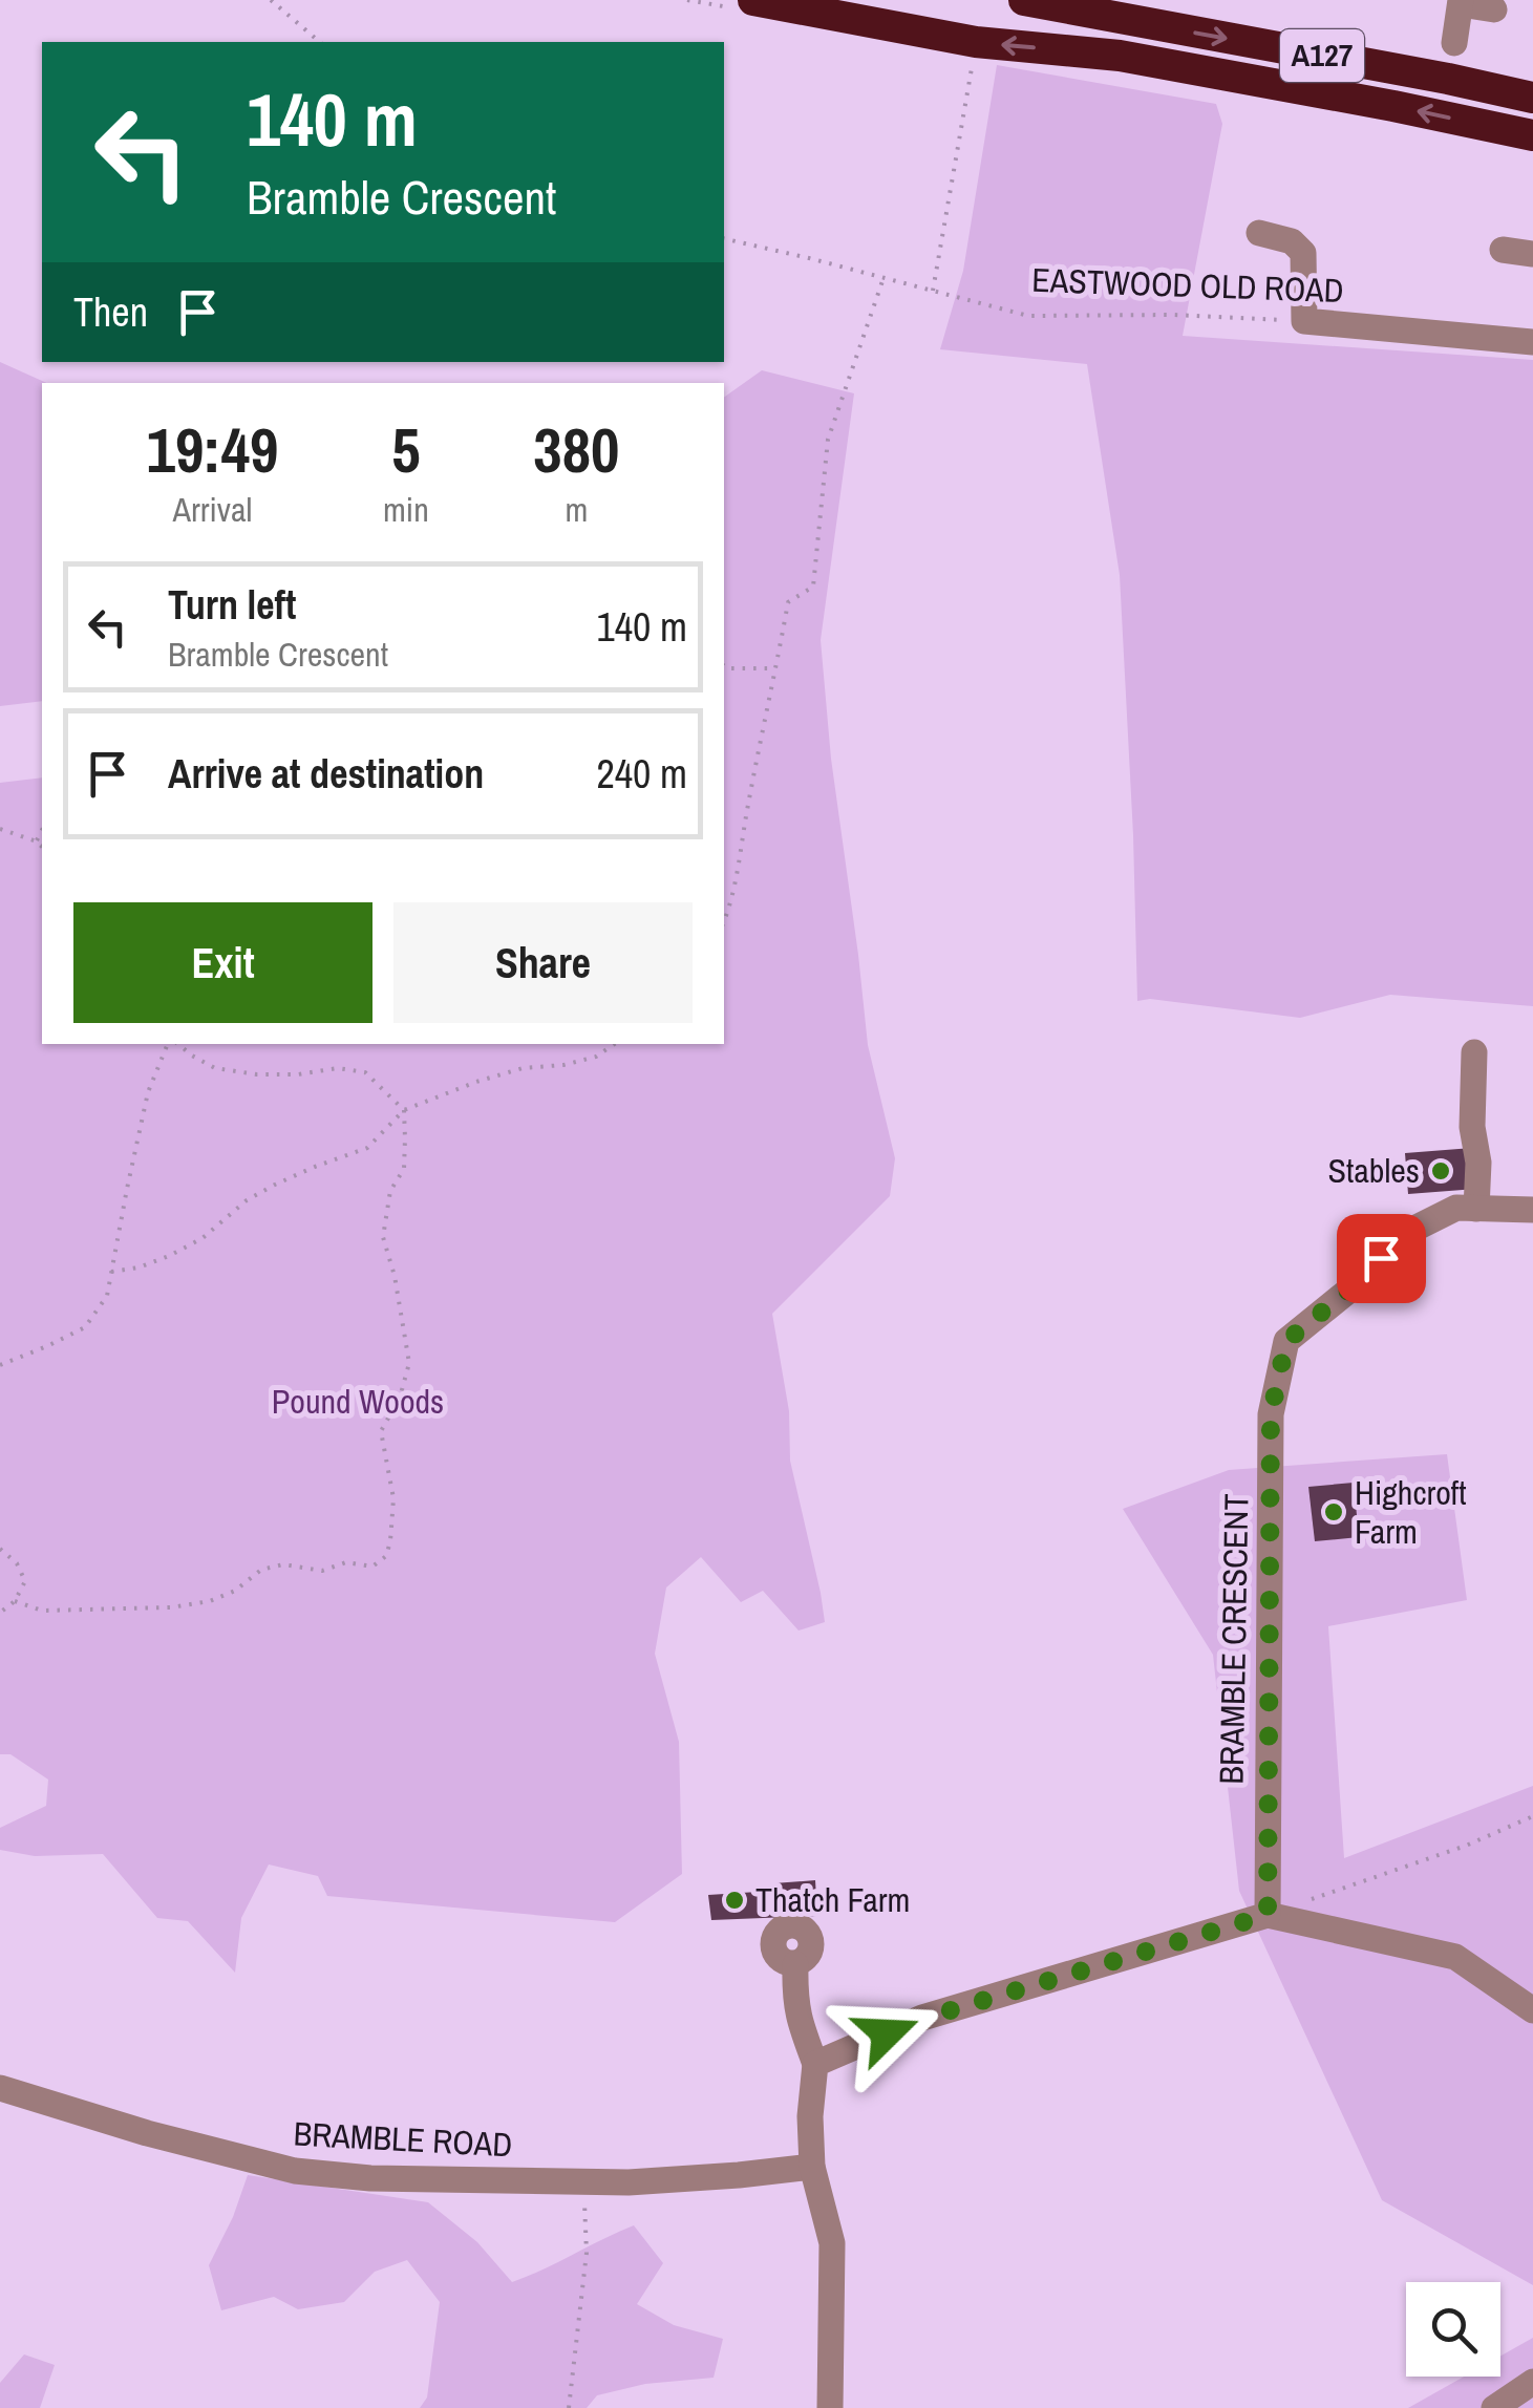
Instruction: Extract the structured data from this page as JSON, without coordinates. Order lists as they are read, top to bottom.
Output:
{
  "streets": {
    "highway": ["A127"],
    "street": ["EASTWOOD OLD ROAD", "BRAMBLE CRESCENT", "BRAMBLE ROAD"]
  },
  "parks": ["Pound Woods"],
  "places": ["Stables", "Highcroft Farm", "Thatch Farm"],
  "page": {
    "turn": ["140 m", "Bramble Crescent"],
    "then": "Then",
    "eta": [
      "19:49",
      "Arrival",
      "5",
      "min",
      "380",
      "m"
    ],
    "list": [
      {
        "name": "Turn left",
        "note": "Bramble Crescent",
        "value": "140 m"
      },
      {
        "name": "Arrive at destination",
        "value": "240 m"
      }
    ],
    "buttons": ["Exit", "Share"]
  }
}
